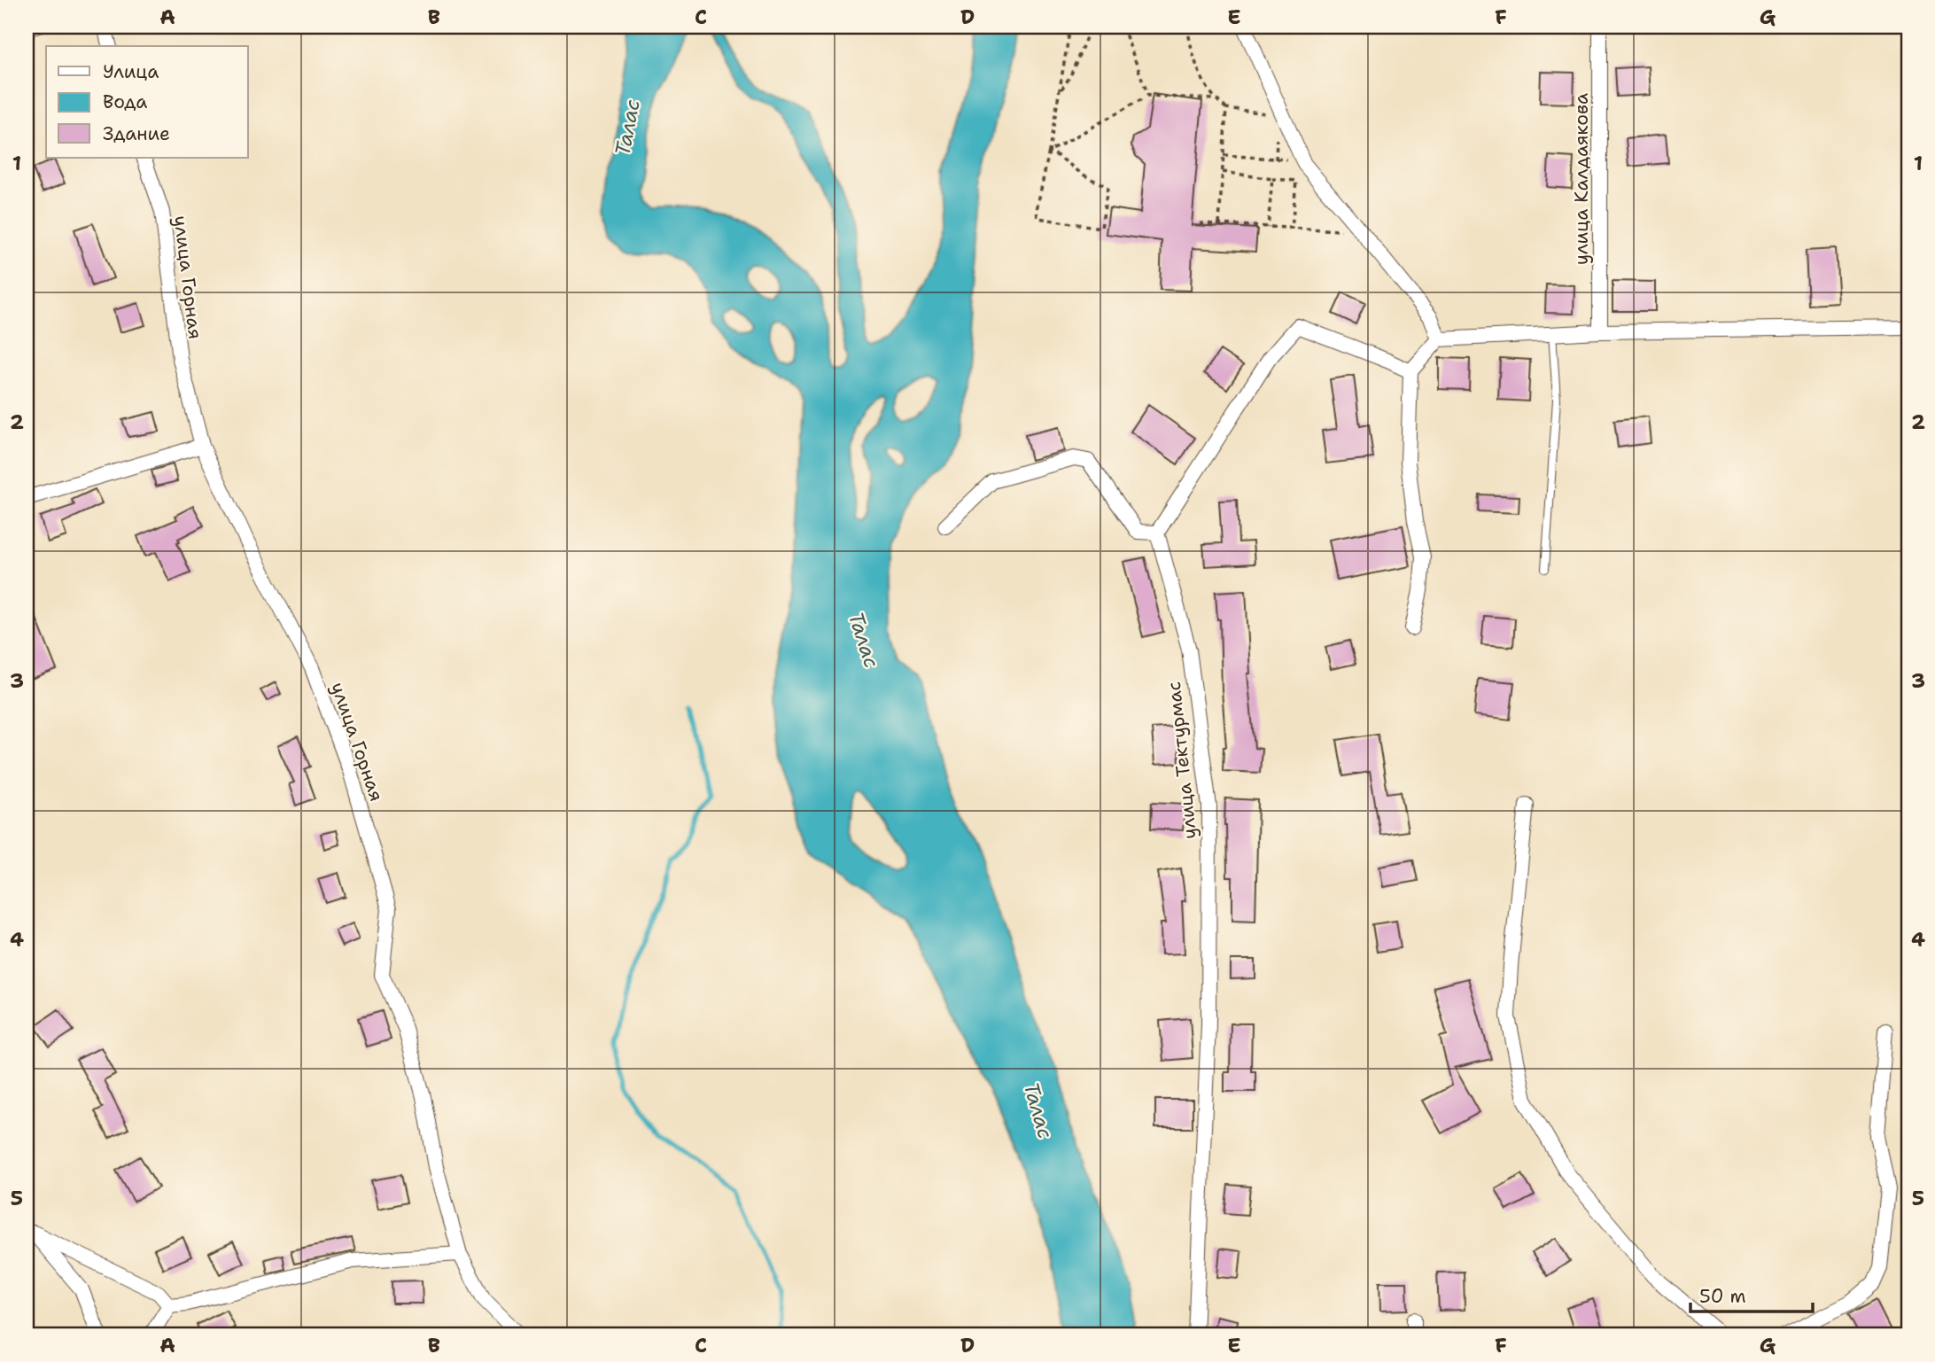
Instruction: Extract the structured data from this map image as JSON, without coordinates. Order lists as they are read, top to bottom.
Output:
{
  "streets": {
    "street": ["улица Калдаякова", "улица Горная", "улица Тектурмас"]
  },
  "water": ["Талас"],
  "legend": ["Улица", "Вода", "Здание"],
  "scale_bar": "50 m",
  "grid": {
    "columns": [
      "A",
      "B",
      "C",
      "D",
      "E",
      "F",
      "G"
    ],
    "rows": [
      "1",
      "2",
      "3",
      "4",
      "5"
    ]
  }
}
